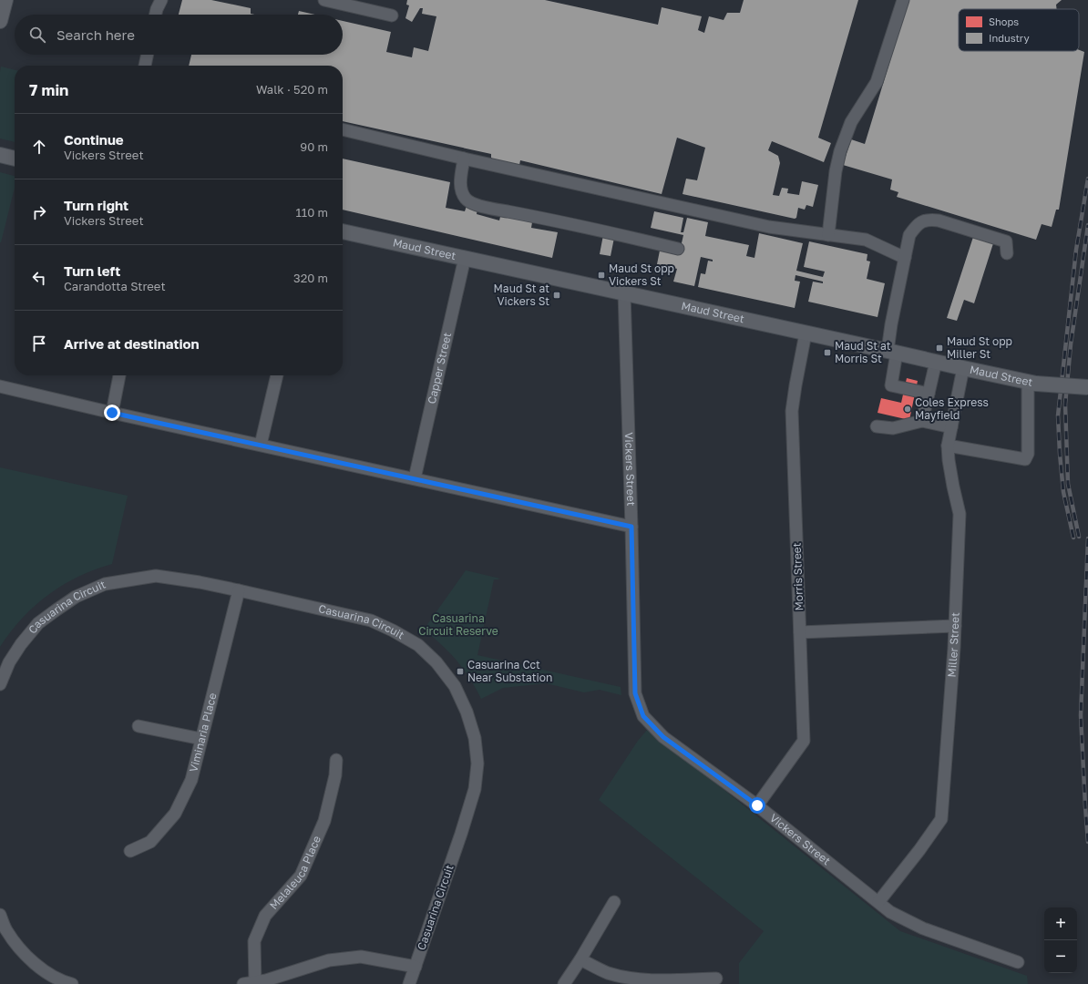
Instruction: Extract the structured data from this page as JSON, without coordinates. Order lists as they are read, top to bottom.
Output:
{
  "streets": {
    "main road": ["Maud Street"],
    "street": [
      "Capper Street",
      "Vickers Street",
      "Morris Street",
      "Casuarina Circuit",
      "Miller Street",
      "Viminaria Place",
      "Melaleuca Place"
    ]
  },
  "crossings": [
    ["Maud Street", "Capper Street"],
    ["Maud Street", "Vickers Street"],
    ["Maud Street", "Morris Street"],
    ["Maud Street", "Miller Street"],
    ["Vickers Street", "Morris Street"],
    ["Vickers Street", "Miller Street"],
    ["Casuarina Circuit", "Viminaria Place"]
  ],
  "parks": ["Casuarina Circuit Reserve"],
  "places": {
    "transit": [
      "Maud St opp Vickers St",
      "Maud St at Vickers St",
      "Maud St opp Miller St",
      "Maud St at Morris St",
      "Casuarina Cct Near Substation"
    ],
    "other": ["Coles Express Mayfield"]
  },
  "legend": ["Shops", "Industry"],
  "page": {
    "search": "Search here",
    "heading": ["7 min", "Walk · 520 m"],
    "list": [
      ["Continue", "Vickers Street", "90 m"],
      ["Turn right", "Vickers Street", "110 m"],
      ["Turn left", "Carandotta Street", "320 m"],
      "Arrive at destination"
    ],
    "map_buttons": ["+", "−"]
  }
}
